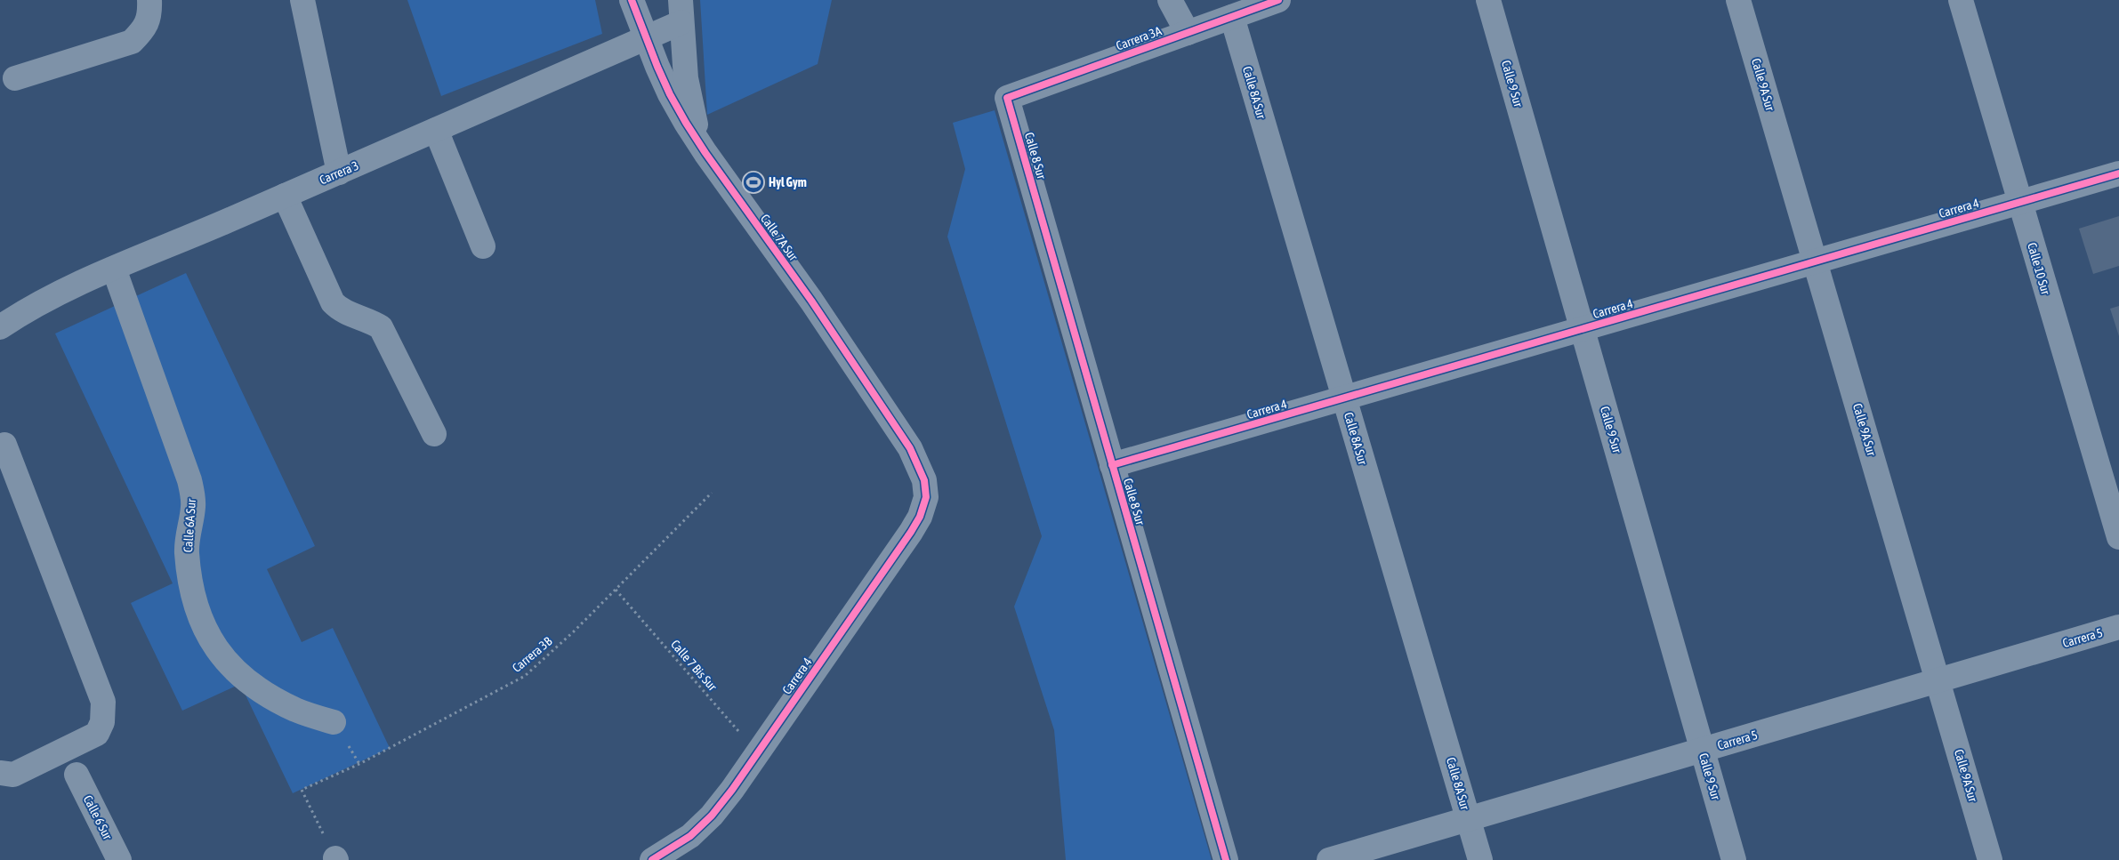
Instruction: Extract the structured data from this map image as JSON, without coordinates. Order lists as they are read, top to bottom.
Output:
{
  "streets": {
    "street": [
      "Carrera 3A",
      "Calle 9 Sur",
      "Calle 9A Sur",
      "Calle 8A Sur",
      "Calle 8 Sur",
      "Carrera 3",
      "Carrera 4",
      "Calle 7A Sur",
      "Calle 10 Sur",
      "Calle 6A Sur",
      "Carrera 5",
      "Calle 6 Sur"
    ],
    "path": ["Carrera 3B", "Calle 7 Bis Sur"]
  },
  "crossings": [
    ["Carrera 3A", "Calle 8A Sur"],
    ["Carrera 3A", "Calle 8 Sur"],
    ["Calle 9 Sur", "Carrera 4"],
    ["Calle 9 Sur", "Carrera 5"],
    ["Calle 9A Sur", "Carrera 4"],
    ["Calle 9A Sur", "Carrera 5"],
    ["Calle 8A Sur", "Carrera 4"],
    ["Calle 8A Sur", "Carrera 5"],
    ["Calle 8 Sur", "Carrera 4"],
    ["Carrera 3", "Calle 7A Sur"],
    ["Carrera 3", "Calle 6A Sur"],
    ["Carrera 4", "Calle 7A Sur"],
    ["Carrera 4", "Calle 10 Sur"],
    ["Carrera 4", "Calle 7 Bis Sur"],
    ["Carrera 3B", "Calle 7 Bis Sur"]
  ],
  "places": {
    "sports": ["Hyl Gym"]
  }
}
